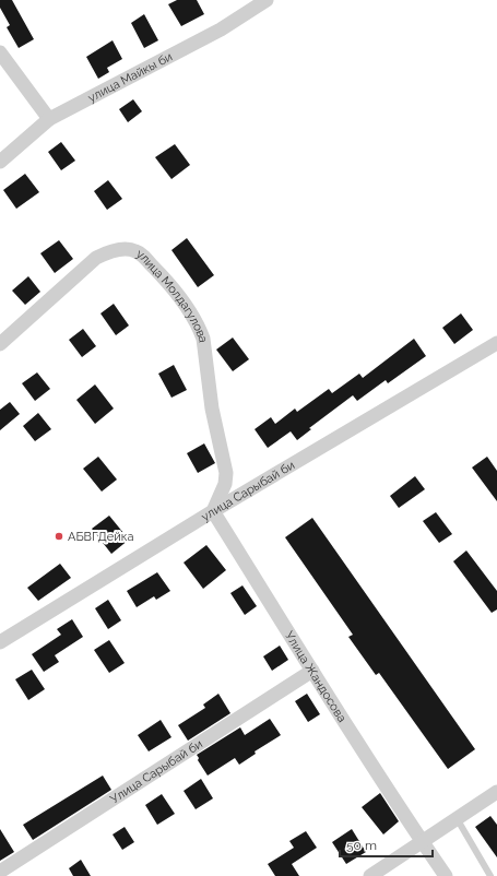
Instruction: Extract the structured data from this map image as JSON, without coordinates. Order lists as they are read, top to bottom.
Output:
{
  "streets": {
    "street": [
      "улица Майкы би",
      "улица Молдагулова",
      "улица Сарыбай би",
      "Улица Жандосова",
      "Улица Сарыбай би"
    ]
  },
  "crossings": [
    ["улица Молдагулова", "улица Сарыбай би"],
    ["улица Молдагулова", "Улица Жандосова"],
    ["улица Сарыбай би", "Улица Жандосова"],
    ["Улица Жандосова", "Улица Сарыбай би"]
  ],
  "places": ["АБВГДейка"],
  "scale_bar": "50 m"
}
